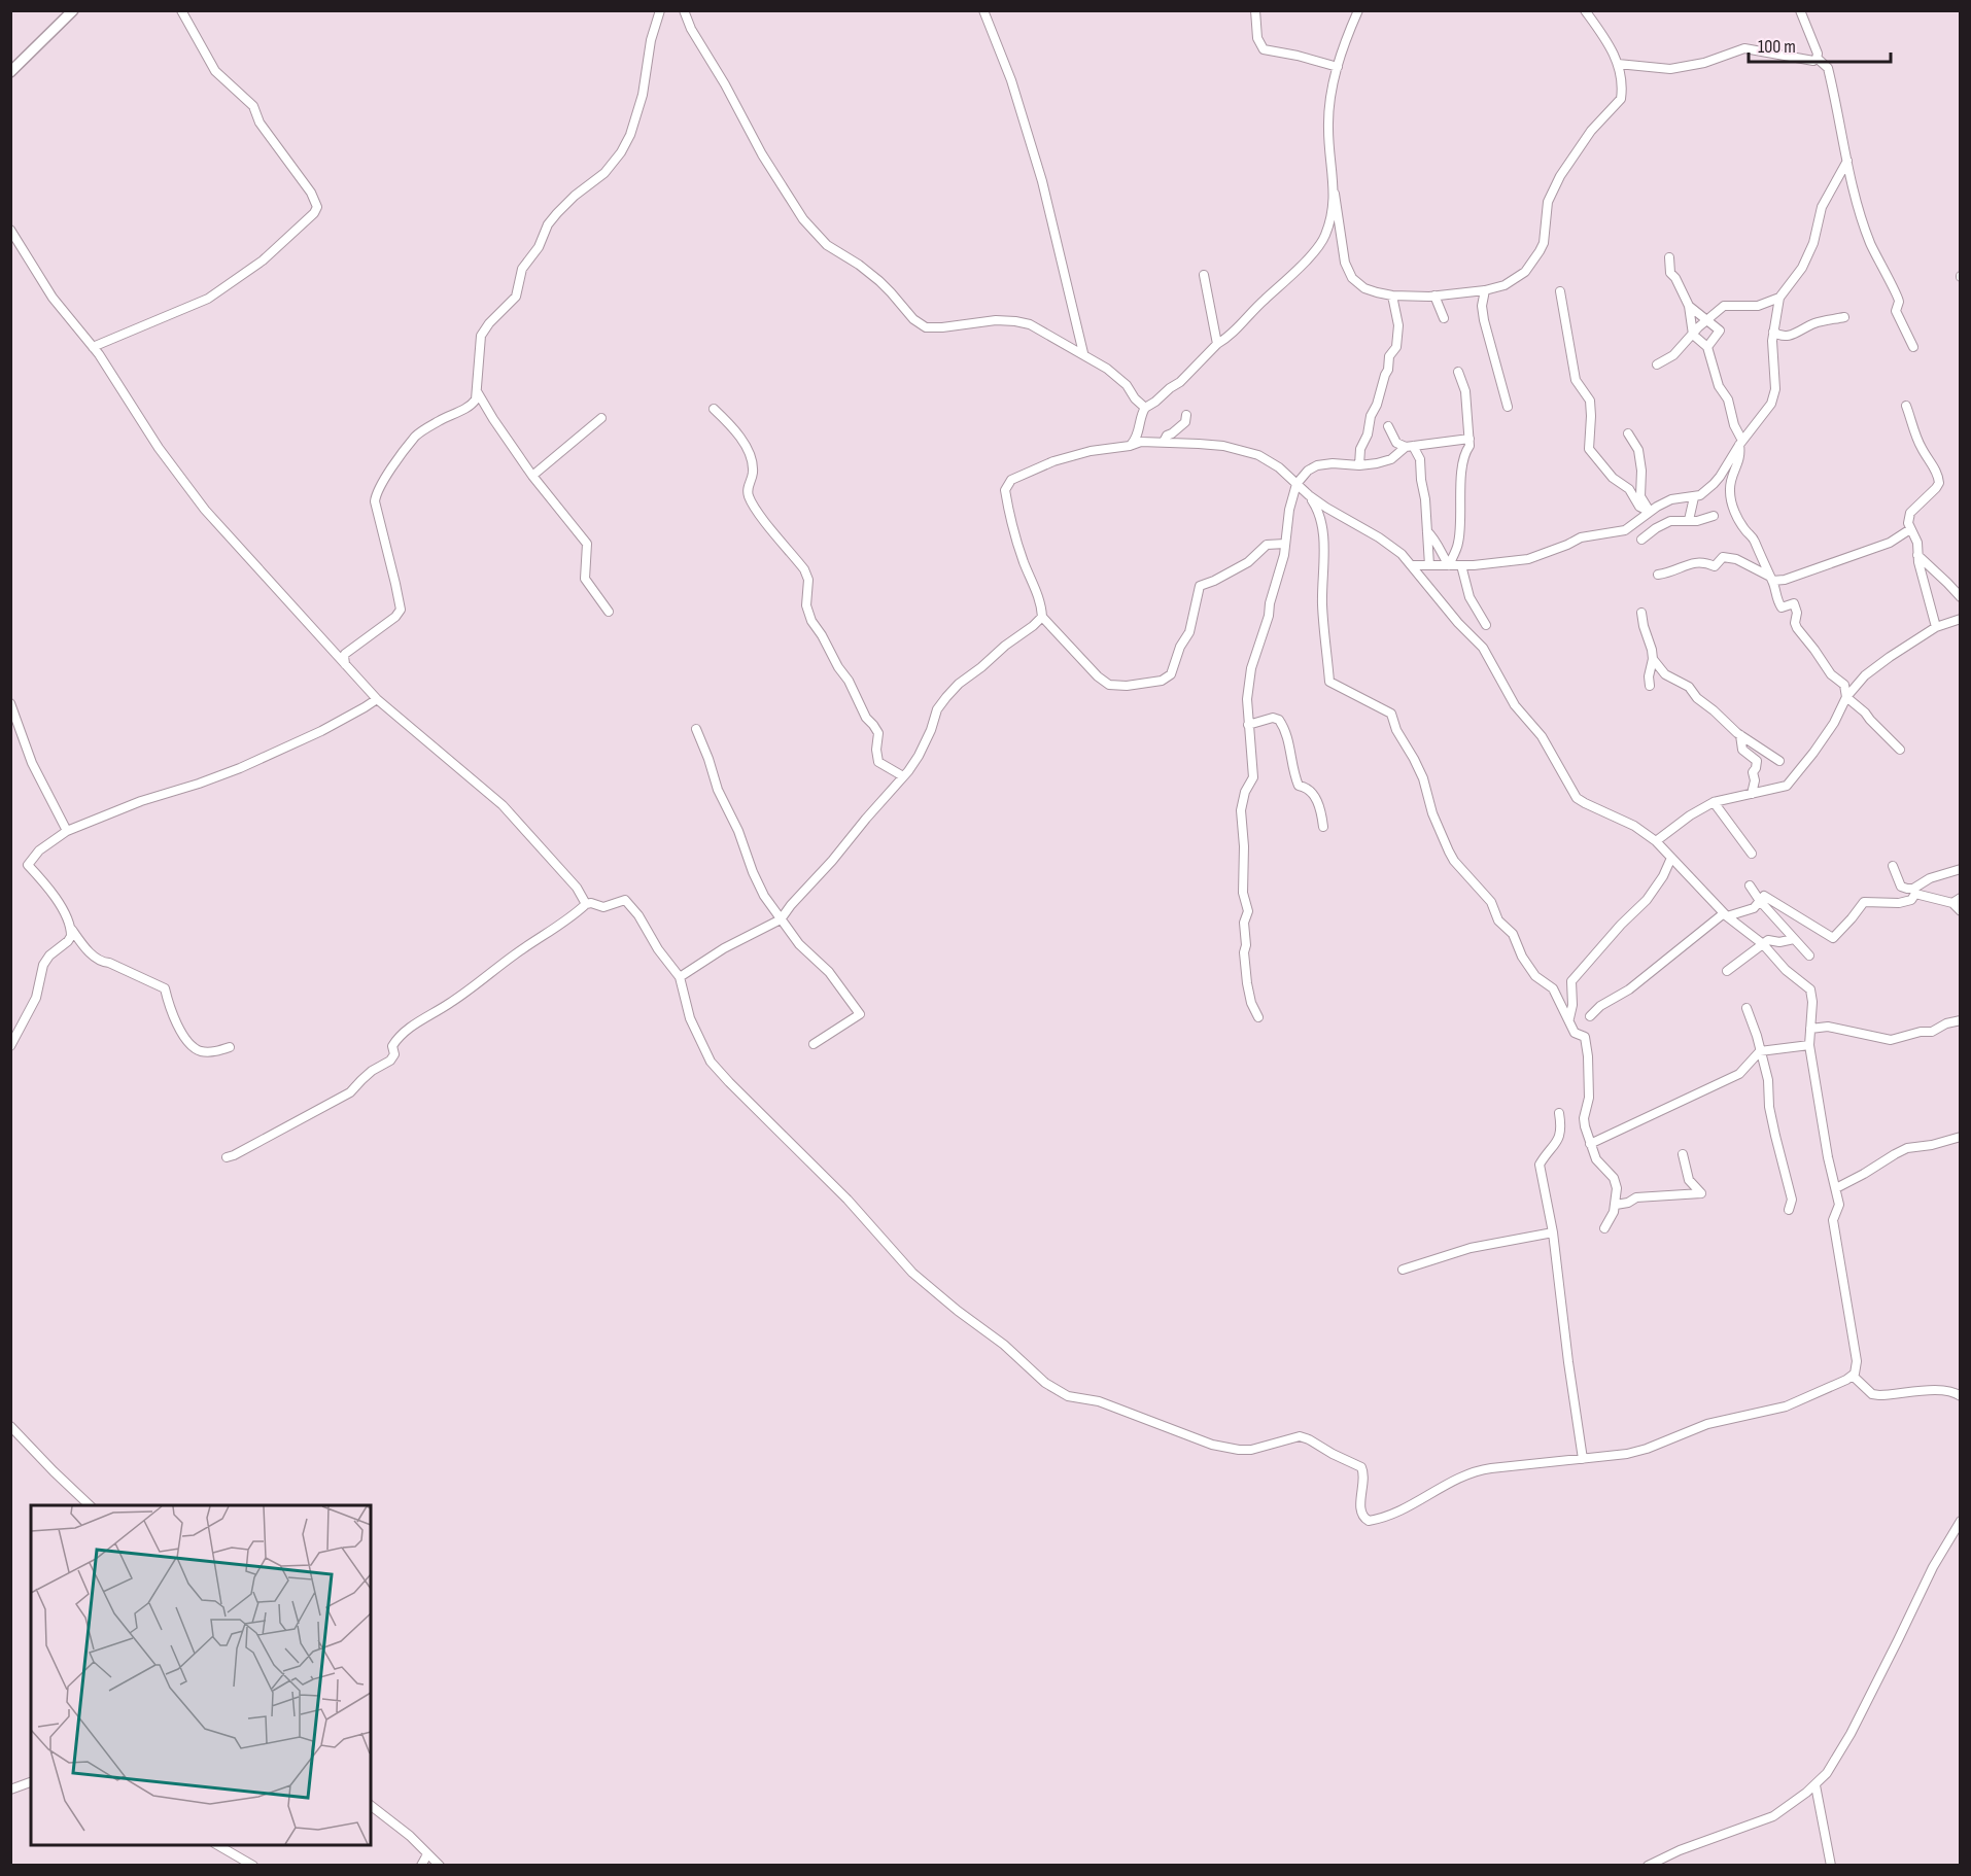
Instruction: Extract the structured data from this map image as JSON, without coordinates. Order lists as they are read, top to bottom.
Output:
{
  "scale_bar": "100 m"
}
